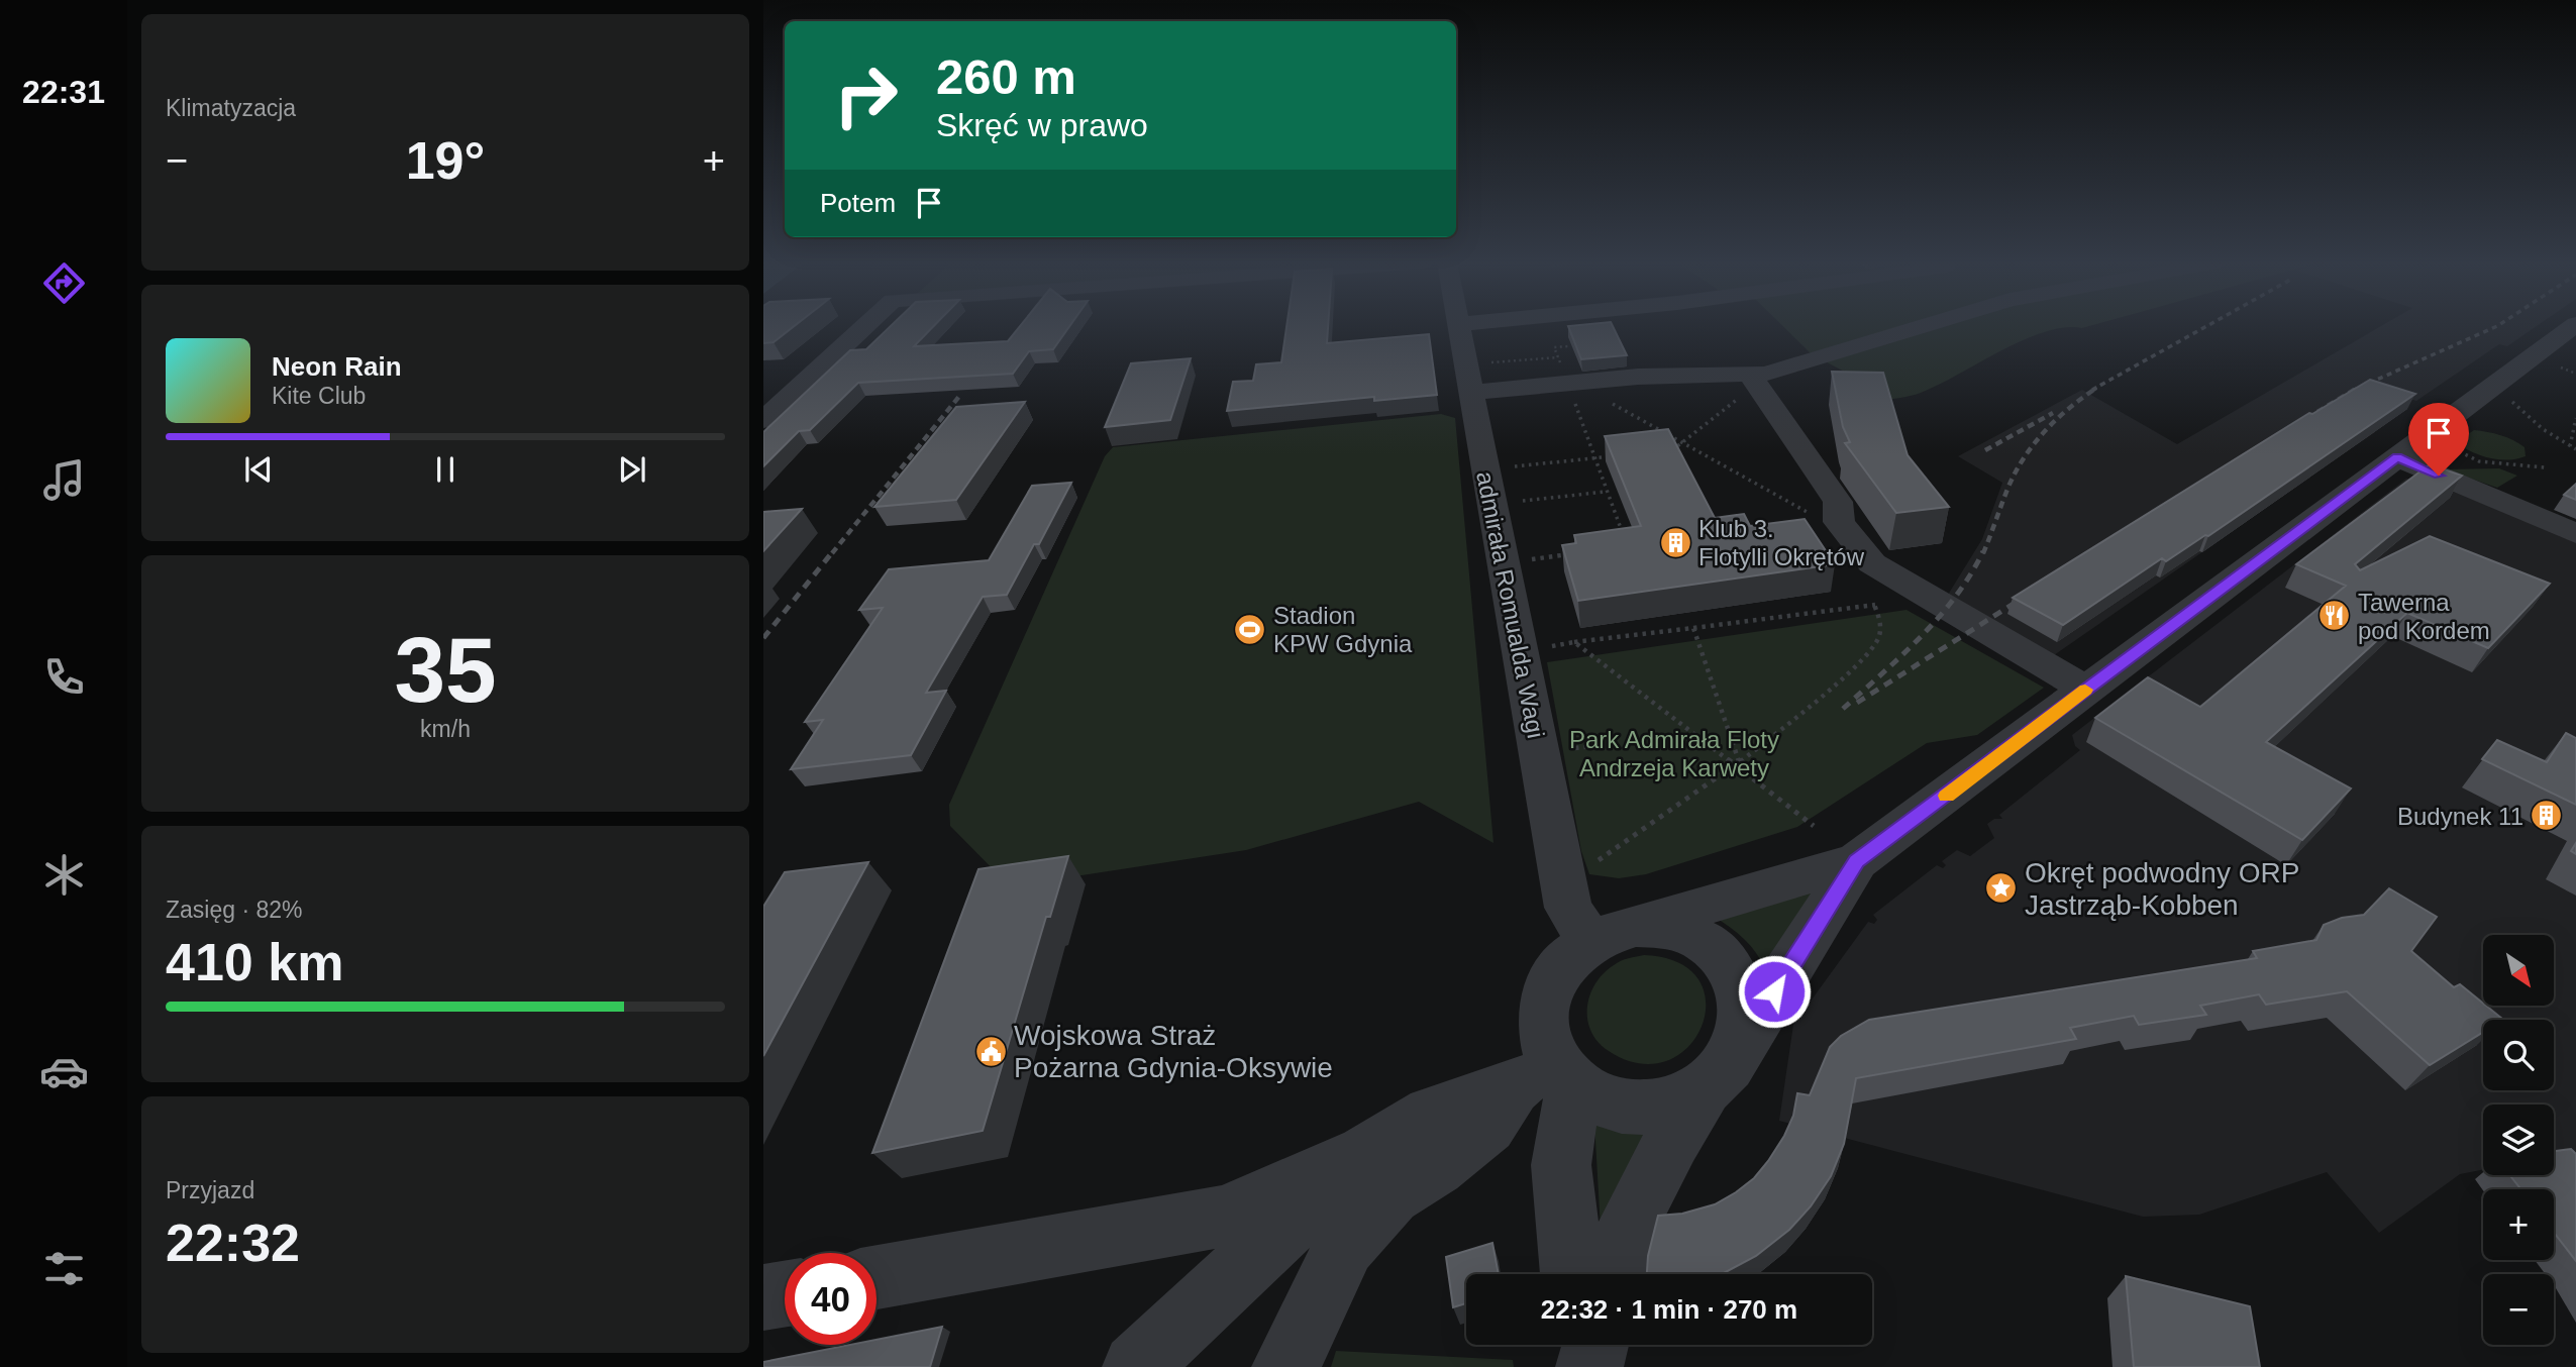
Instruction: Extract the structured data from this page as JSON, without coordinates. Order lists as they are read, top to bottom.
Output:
{
  "streets": {
    "street": ["admirała Romualda Wagi"]
  },
  "parks": ["Park Admirała Floty Andrzeja Karwety"],
  "places": {
    "building": ["Klub 3. Flotylli Okrętów", "Budynek 11"],
    "restaurant": ["Tawerna pod Kordem"],
    "sports": ["Stadion KPW Gdynia"],
    "place": ["Okręt podwodny ORP Jastrząb-Kobben"],
    "public building": ["Wojskowa Straż Pożarna Gdynia-Oksywie"]
  },
  "north": "bottom right",
  "page": {
    "tabs": "22:31",
    "tile": [
      "Klimatyzacja",
      ["35", "km/h"],
      ["Zasięg · 82%", "410 km"],
      ["Przyjazd", "22:32"]
    ],
    "turn": ["260 m", "Skręć w prawo"],
    "heat": ["−", "19°", "+"],
    "then": "Potem",
    "song": ["Neon Rain", "Kite Club"],
    "map_buttons": ["+", "−"],
    "limit": "40",
    "trip": "22:32 · 1 min · 270 m"
  }
}
